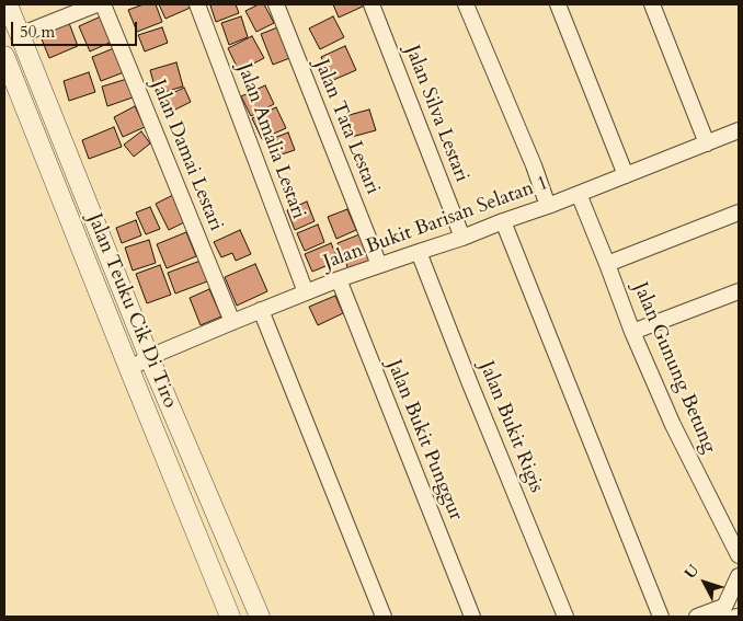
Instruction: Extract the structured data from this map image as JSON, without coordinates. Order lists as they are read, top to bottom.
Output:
{
  "streets": {
    "street": [
      "Jalan Silva Lestari",
      "Jalan Tata Lestari",
      "Jalan Amalia Lestari",
      "Jalan Damai Lestari",
      "Jalan Bukit Barisan Selatan 1",
      "Jalan Teuku Cik Di Tiro",
      "Jalan Gunung Betung",
      "Jalan Bukit Rigis",
      "Jalan Bukit Punggur"
    ]
  },
  "crossings": [
    ["Jalan Silva Lestari", "Jalan Bukit Barisan Selatan 1"],
    ["Jalan Tata Lestari", "Jalan Bukit Barisan Selatan 1"],
    ["Jalan Amalia Lestari", "Jalan Bukit Barisan Selatan 1"],
    ["Jalan Damai Lestari", "Jalan Bukit Barisan Selatan 1"],
    ["Jalan Bukit Barisan Selatan 1", "Jalan Teuku Cik Di Tiro"],
    ["Jalan Bukit Barisan Selatan 1", "Jalan Gunung Betung"],
    ["Jalan Bukit Barisan Selatan 1", "Jalan Bukit Rigis"],
    ["Jalan Bukit Barisan Selatan 1", "Jalan Bukit Punggur"]
  ],
  "scale_bar": "50 m",
  "north": "top left"
}
